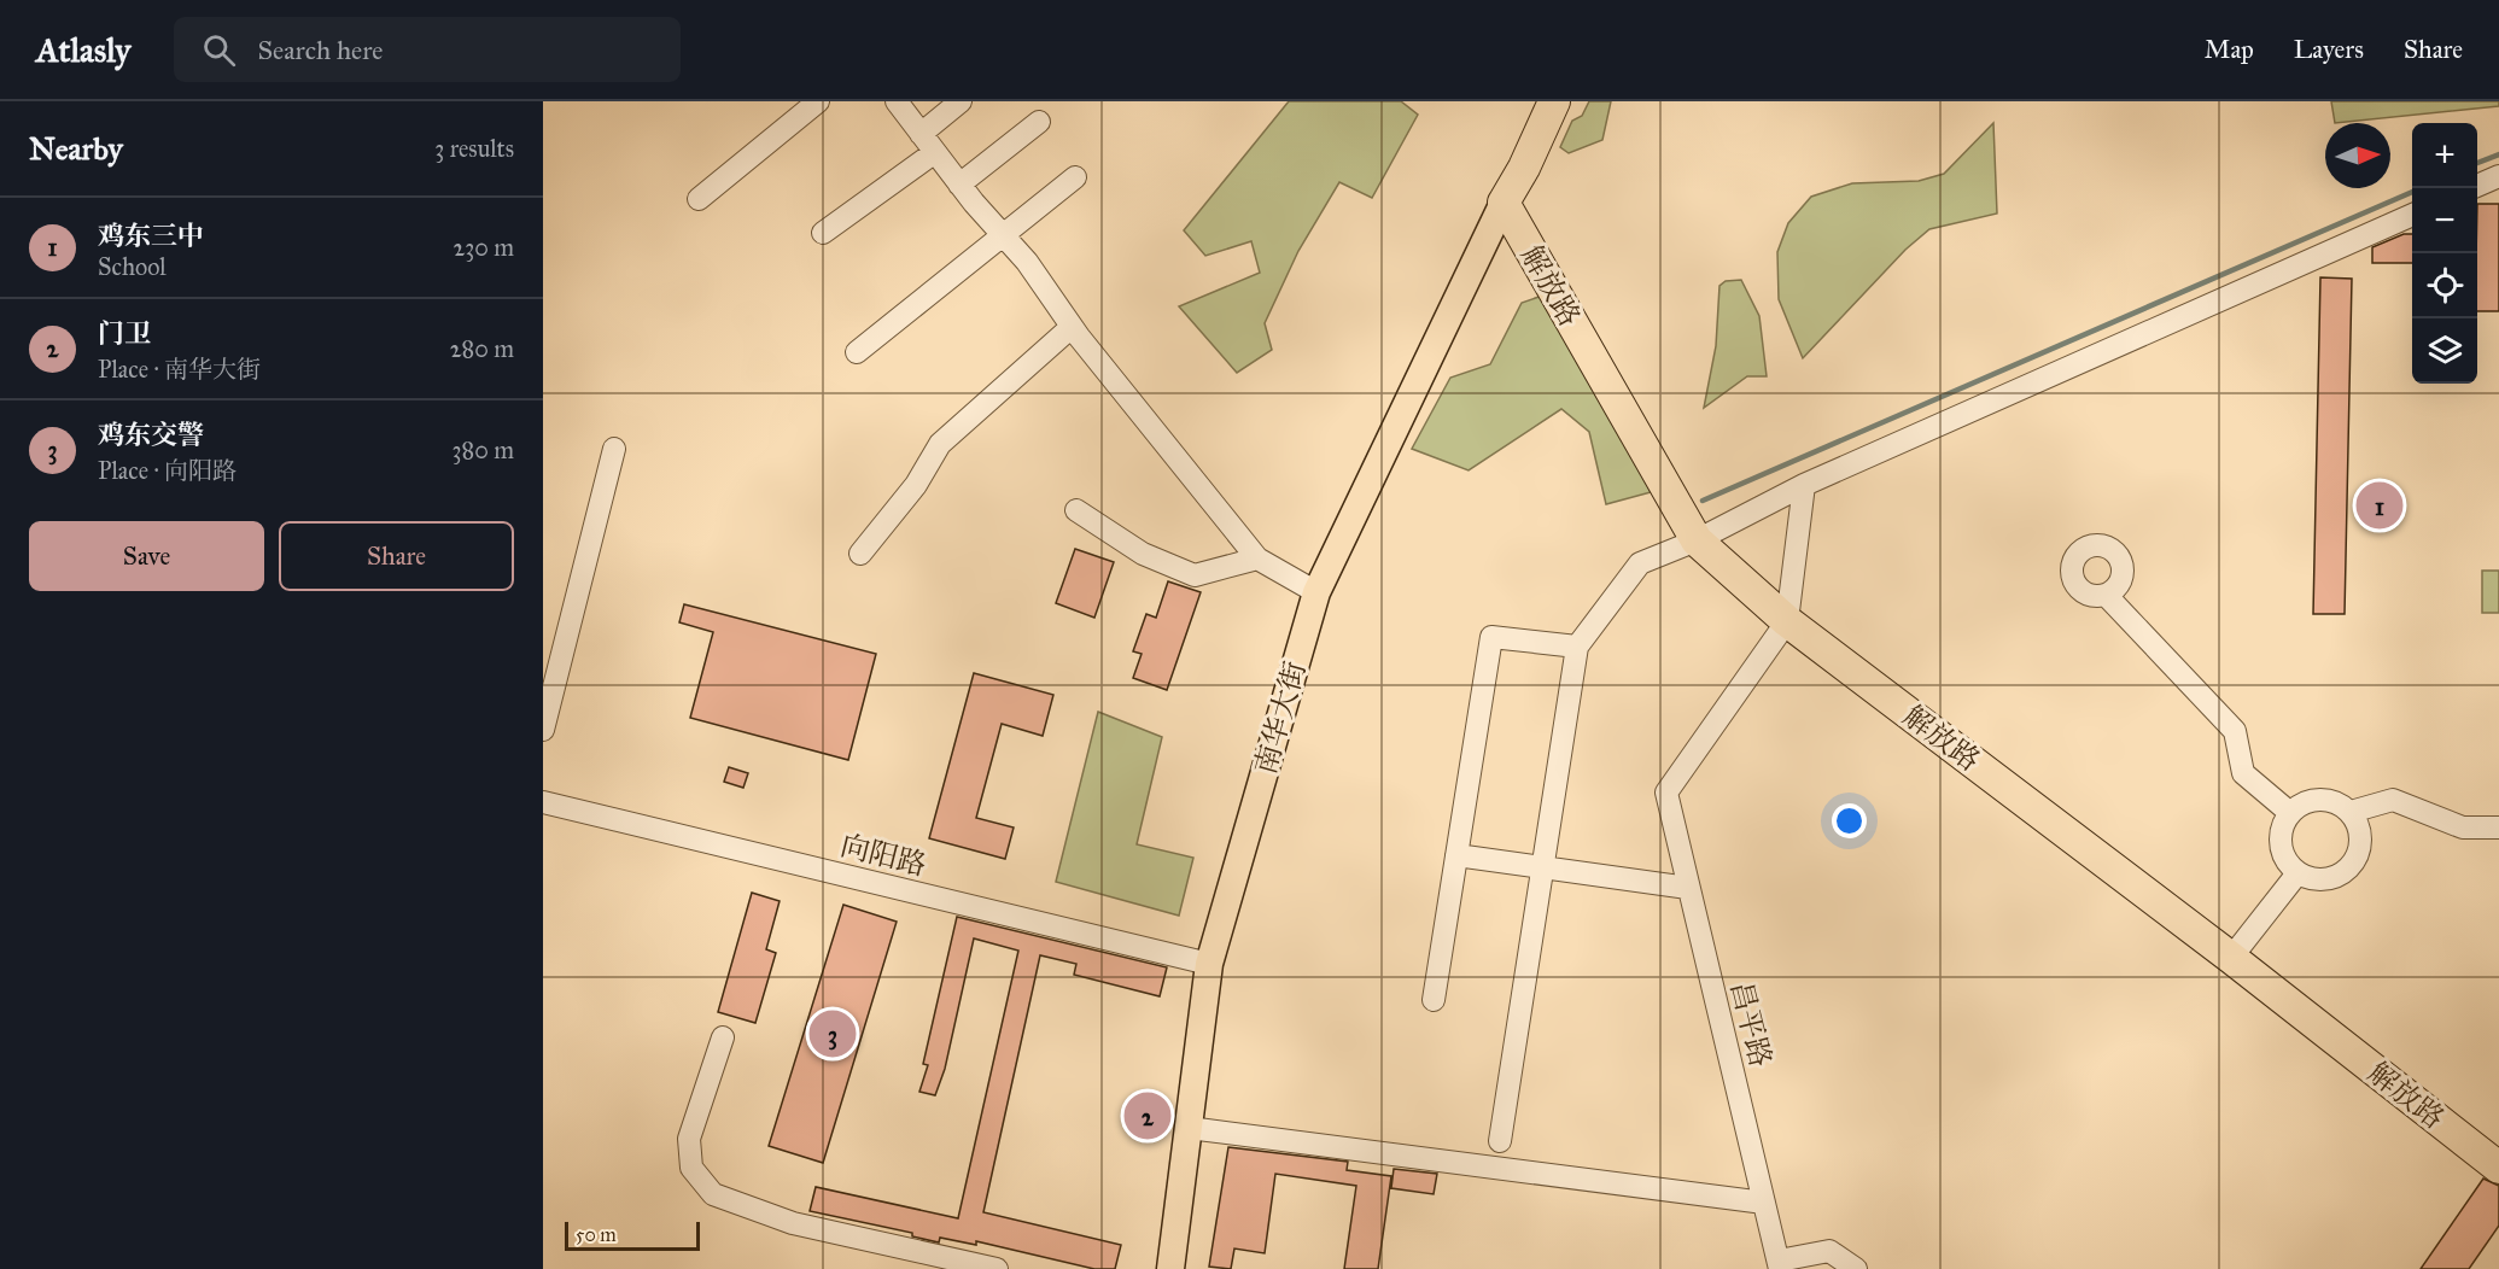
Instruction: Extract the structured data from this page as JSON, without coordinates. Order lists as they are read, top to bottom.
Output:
{
  "streets": {
    "highway": ["解放路", "南华大街"],
    "street": ["向阳路", "昌平路"]
  },
  "crossings": [
    ["解放路", "南华大街"],
    ["解放路", "昌平路"],
    ["南华大街", "向阳路"]
  ],
  "scale_bar": "50 m",
  "north": "right",
  "page": {
    "header": "Atlasly",
    "search": "Search here",
    "nav": ["Map", "Layers", "Share"],
    "heading": ["Nearby", "3 results"],
    "map_buttons": ["+", "−"],
    "list": [
      {
        "mark": "1",
        "name": "鸡东三中",
        "note": "School",
        "value": "230 m"
      },
      {
        "mark": "2",
        "name": "门卫",
        "note": "Place · 南华大街",
        "value": "280 m"
      },
      {
        "mark": "3",
        "name": "鸡东交警",
        "note": "Place · 向阳路",
        "value": "380 m"
      }
    ],
    "pins": ["1", "3", "2"],
    "buttons": ["Save", "Share"],
    "scale": "50 m"
  }
}
